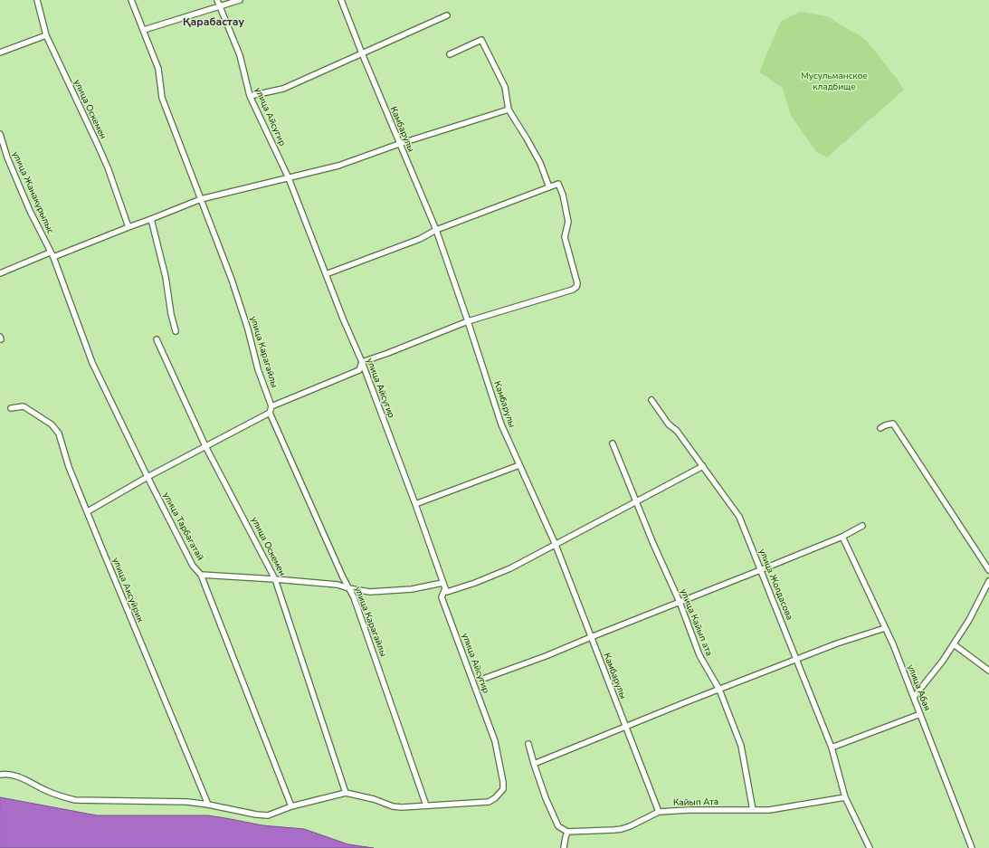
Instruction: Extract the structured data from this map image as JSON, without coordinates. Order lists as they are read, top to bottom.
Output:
{
  "streets": {
    "street": [
      "улица Оскемен",
      "улица Айсугир",
      "Камбарулы",
      "улица Жанакурылыс",
      "улица Карагайлы",
      "улица Тарбагатай",
      "улица Жолдасова",
      "улица Аксуйрик",
      "улица Кайып ата",
      "улица Абая",
      "Кайып Ата"
    ]
  },
  "crossings": [
    ["улица Айсугир", "улица Карагайлы"],
    ["Камбарулы", "Кайып Ата"],
    ["улица Жанакурылыс", "улица Тарбагатай"],
    ["улица Жолдасова", "Кайып Ата"],
    ["улица Кайып ата", "Кайып Ата"]
  ],
  "districts": ["Қарабастау"],
  "parks": ["Мусульманское кладбище"]
}
